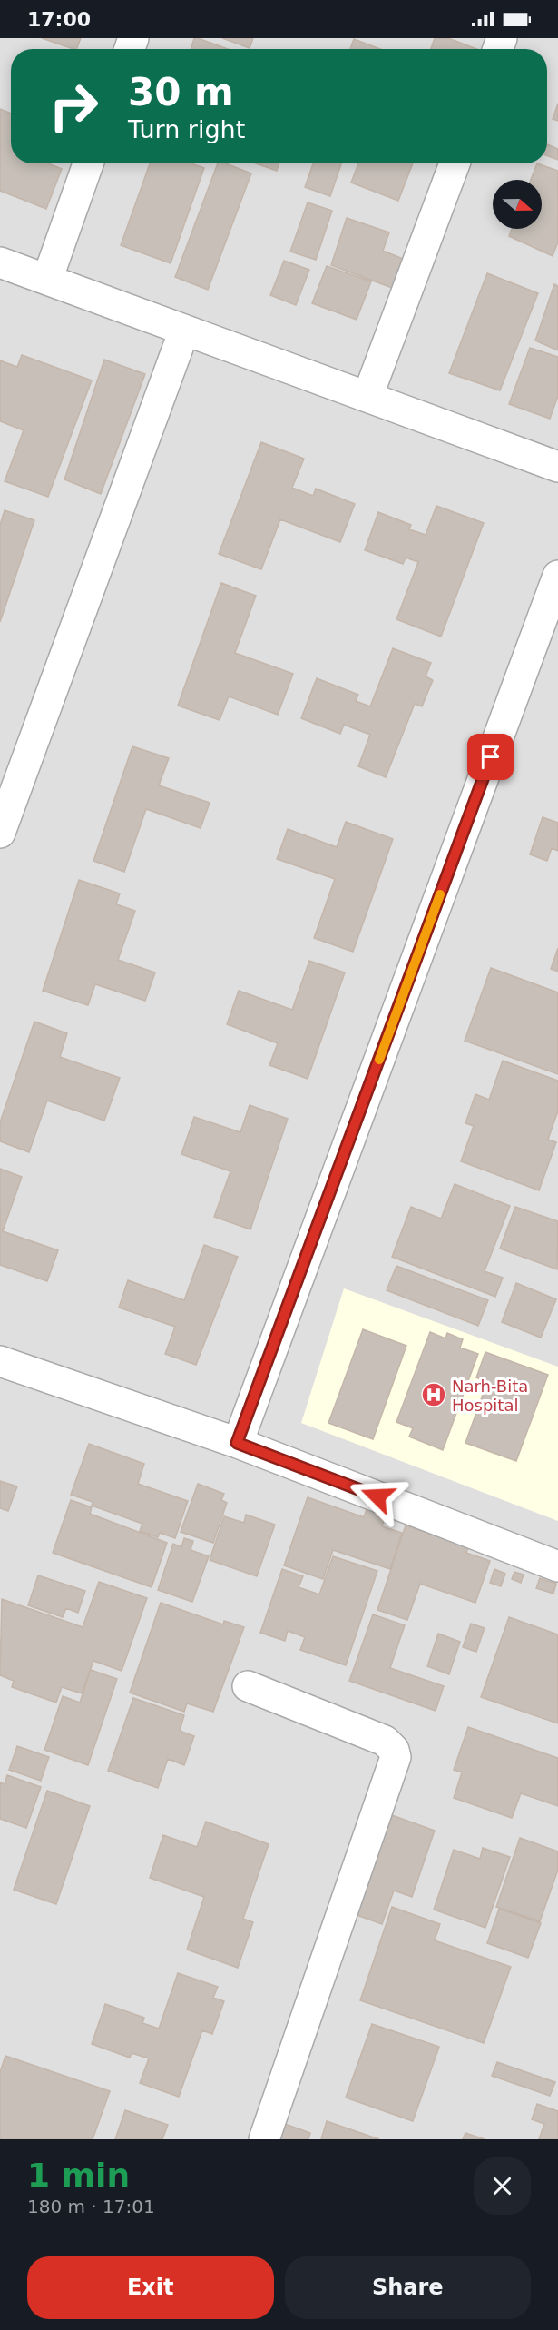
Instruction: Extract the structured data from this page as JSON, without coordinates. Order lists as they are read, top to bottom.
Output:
{
  "places": {
    "hospital": ["Narh-Bita Hospital"]
  },
  "north": "right",
  "page": {
    "status": "17:00",
    "turn": ["30 m", "Turn right"],
    "heading": ["1 min", "180 m · 17:01"],
    "buttons": ["Exit", "Share"]
  }
}
